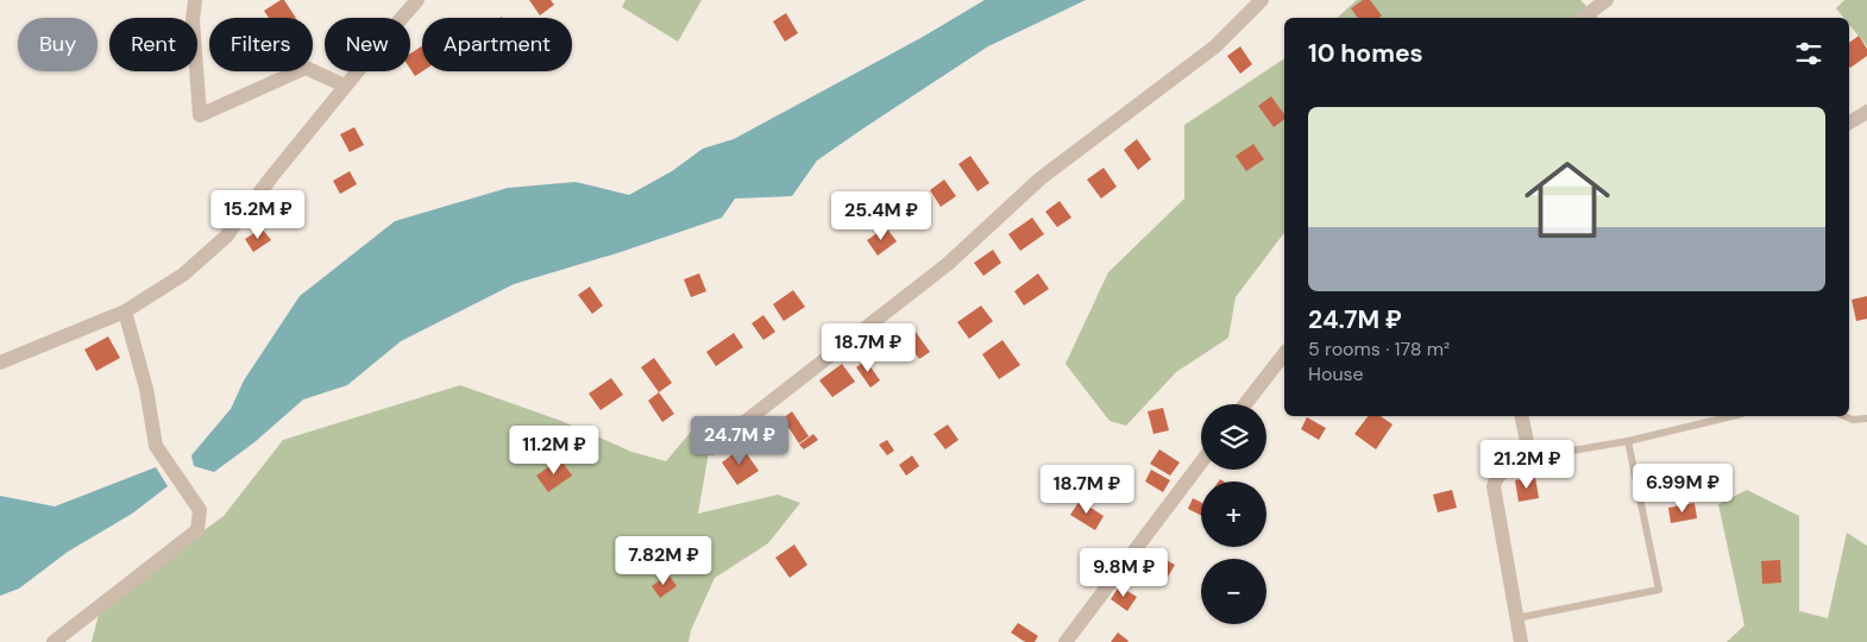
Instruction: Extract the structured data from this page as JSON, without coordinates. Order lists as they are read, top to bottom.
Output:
{
  "page": {
    "chip": [
      "Buy",
      "Rent",
      "Filters",
      "New",
      "Apartment"
    ],
    "heading": "10 homes",
    "list": [
      {
        "name": "24.7M ₽",
        "note": "5 rooms · 178 m² · House"
      }
    ],
    "price": [
      "15.2M ₽",
      "25.4M ₽",
      "18.7M ₽",
      "24.7M ₽",
      "11.2M ₽",
      "21.2M ₽",
      "6.99M ₽",
      "18.7M ₽",
      "7.82M ₽",
      "9.8M ₽"
    ],
    "map_buttons": ["+", "−"]
  }
}
